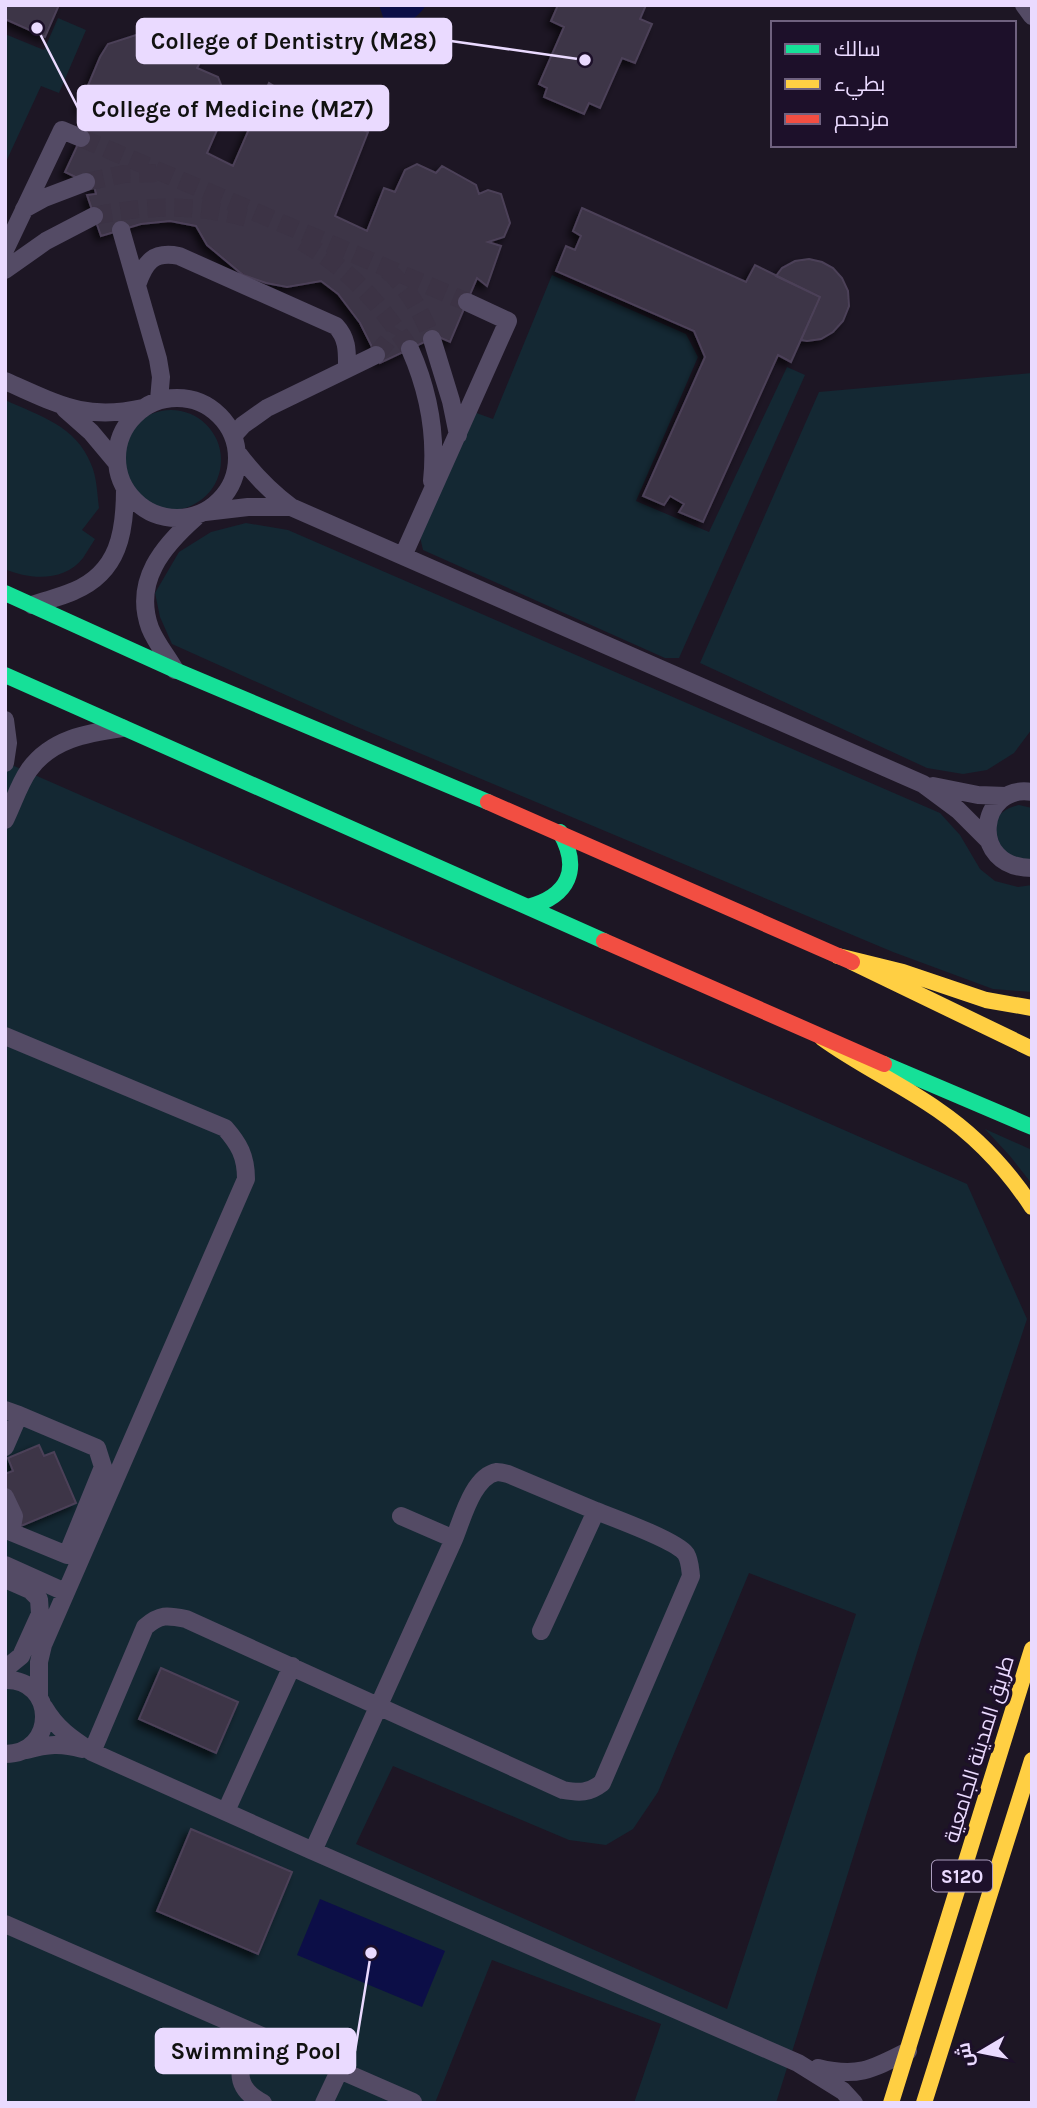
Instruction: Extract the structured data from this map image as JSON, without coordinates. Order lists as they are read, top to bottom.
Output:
{
  "streets": {
    "street": ["طريق المدينة الجامعية", "S120"]
  },
  "places": ["College of Medicine (M27)", "College of Dentistry (M28)", "Swimming Pool"],
  "legend": ["سالك", "بطيء", "مزدحم"],
  "north": "left"
}
